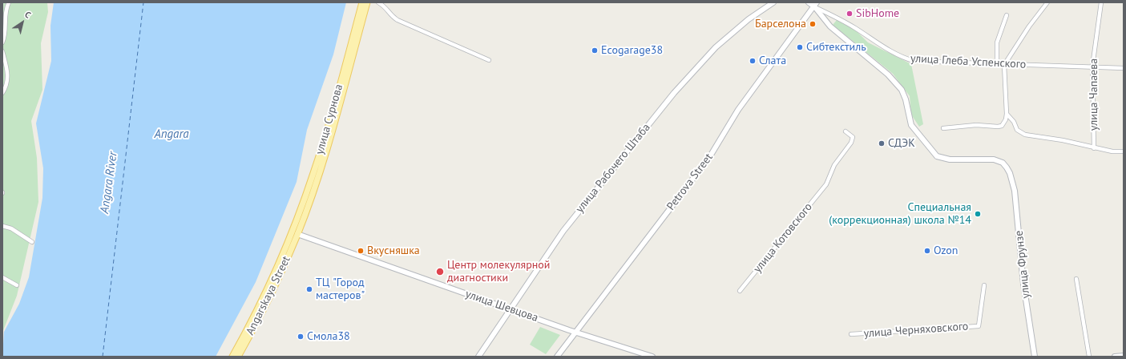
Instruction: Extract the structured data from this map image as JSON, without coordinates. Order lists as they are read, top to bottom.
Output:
{
  "streets": {
    "main road": ["улица Сурнова", "Angarskaya Street"],
    "street": [
      "улица Глеба Успенского",
      "улица Чапаева",
      "улица Рабочего Штаба",
      "Petrova Street",
      "улица Котовского",
      "улица Фрунзе",
      "улица Шевцова",
      "улица Черняховского"
    ]
  },
  "crossings": [
    ["улица Глеба Успенского", "улица Чапаева"],
    ["улица Глеба Успенского", "Petrova Street"],
    ["улица Глеба Успенского", "улица Фрунзе"],
    ["улица Сурнова", "Angarskaya Street"],
    ["улица Сурнова", "улица Шевцова"],
    ["улица Рабочего Штаба", "улица Шевцова"],
    ["Petrova Street", "улица Фрунзе"],
    ["Petrova Street", "улица Шевцова"],
    ["Angarskaya Street", "улица Шевцова"]
  ],
  "water": ["Angara", "Angara River"],
  "places": [
    "SibHome",
    "Барселона",
    "Сибтекстиль",
    "Ecogarage38",
    "Слата",
    "СДЭК",
    "Специальная (коррекционная) школа №14",
    "Вкусняшка",
    "Ozon",
    "Центр молекулярной диагностики",
    "ТЦ \"Город мастеров\"",
    "Смола38"
  ],
  "north": "top right"
}
